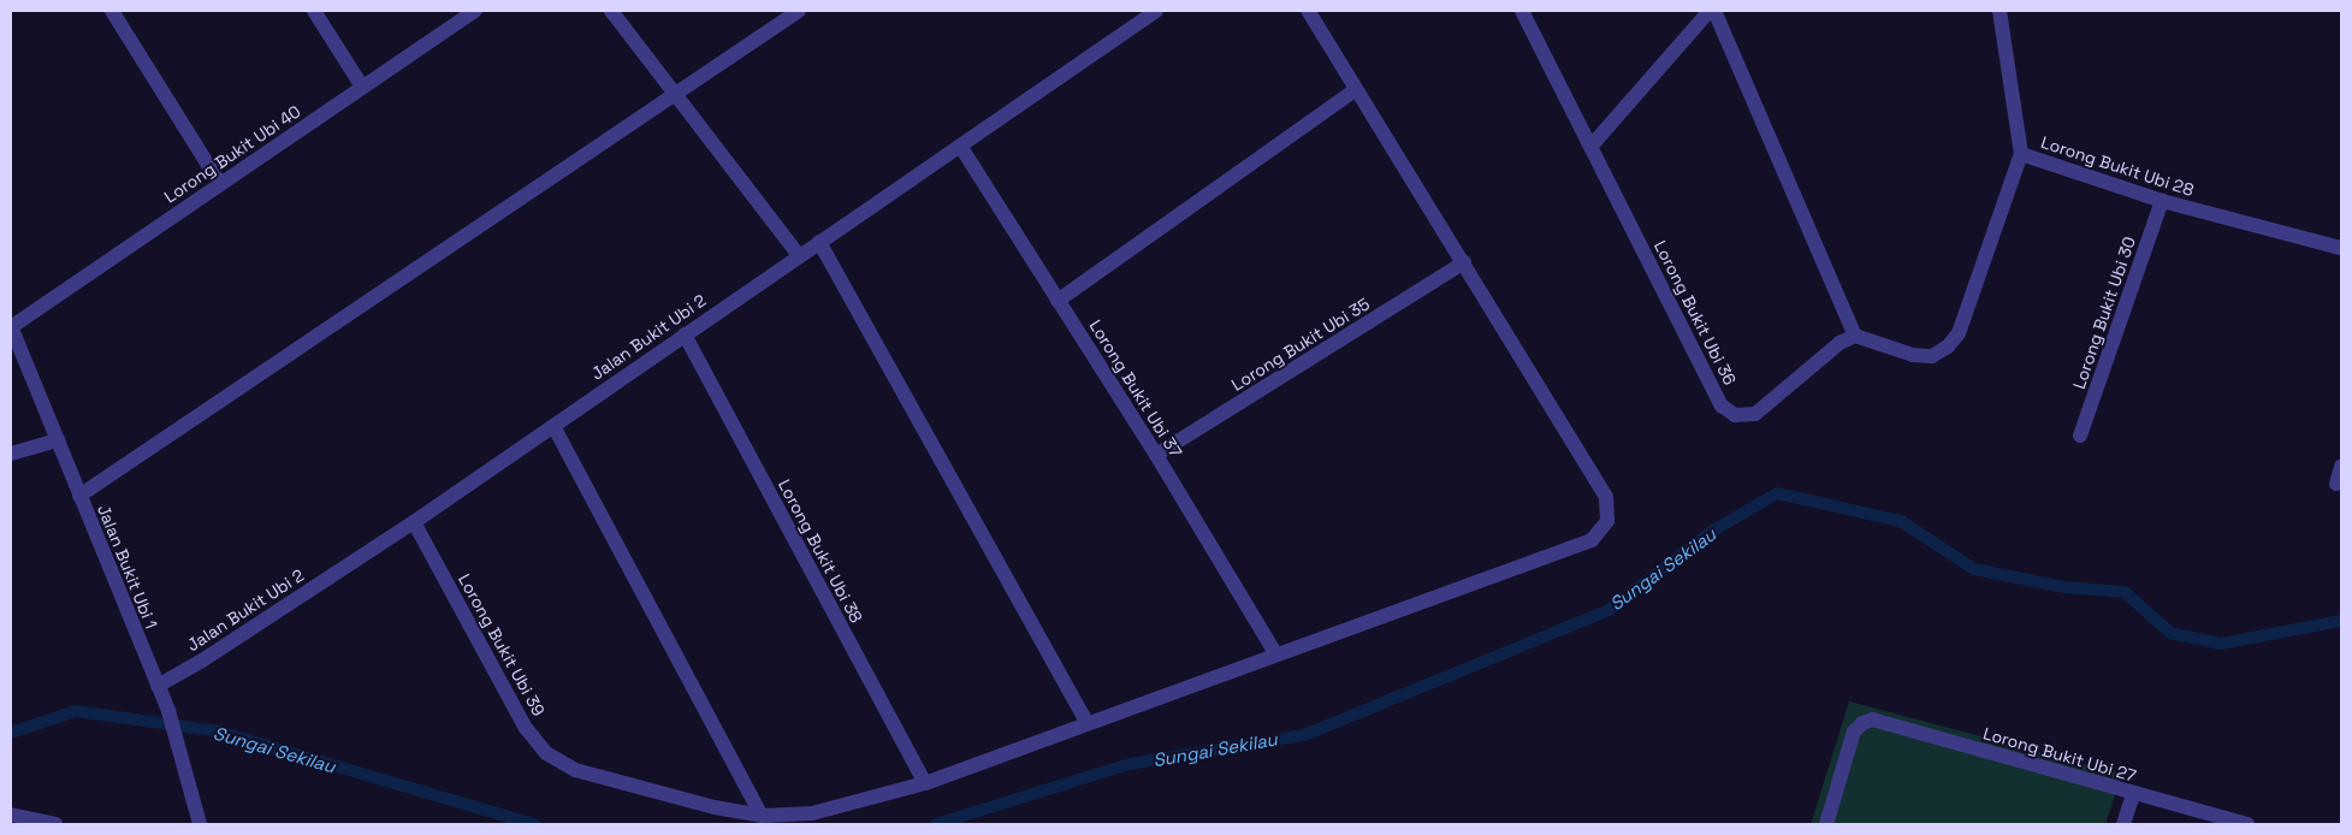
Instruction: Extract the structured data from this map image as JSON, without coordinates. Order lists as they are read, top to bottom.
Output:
{
  "streets": {
    "street": [
      "Lorong Bukit Ubi 40",
      "Lorong Bukit Ubi 28",
      "Lorong Bukit Ubi 36",
      "Lorong Bukit Ubi 30",
      "Jalan Bukit Ubi 2",
      "Lorong Bukit Ubi 35",
      "Lorong Bukit Ubi 37",
      "Lorong Bukit Ubi 38",
      "Jalan Bukit Ubi 1",
      "Lorong Bukit Ubi 39",
      "Lorong Bukit Ubi 27"
    ]
  },
  "crossings": [
    ["Lorong Bukit Ubi 40", "Jalan Bukit Ubi 1"],
    ["Lorong Bukit Ubi 28", "Lorong Bukit Ubi 30"],
    ["Jalan Bukit Ubi 2", "Lorong Bukit Ubi 37"],
    ["Jalan Bukit Ubi 2", "Lorong Bukit Ubi 38"],
    ["Jalan Bukit Ubi 2", "Jalan Bukit Ubi 1"],
    ["Jalan Bukit Ubi 2", "Lorong Bukit Ubi 39"],
    ["Lorong Bukit Ubi 35", "Lorong Bukit Ubi 37"],
    ["Lorong Bukit Ubi 35", "Lorong Bukit Ubi 39"],
    ["Lorong Bukit Ubi 37", "Lorong Bukit Ubi 39"],
    ["Lorong Bukit Ubi 38", "Lorong Bukit Ubi 39"]
  ],
  "water": ["Sungai Sekilau"]
}
